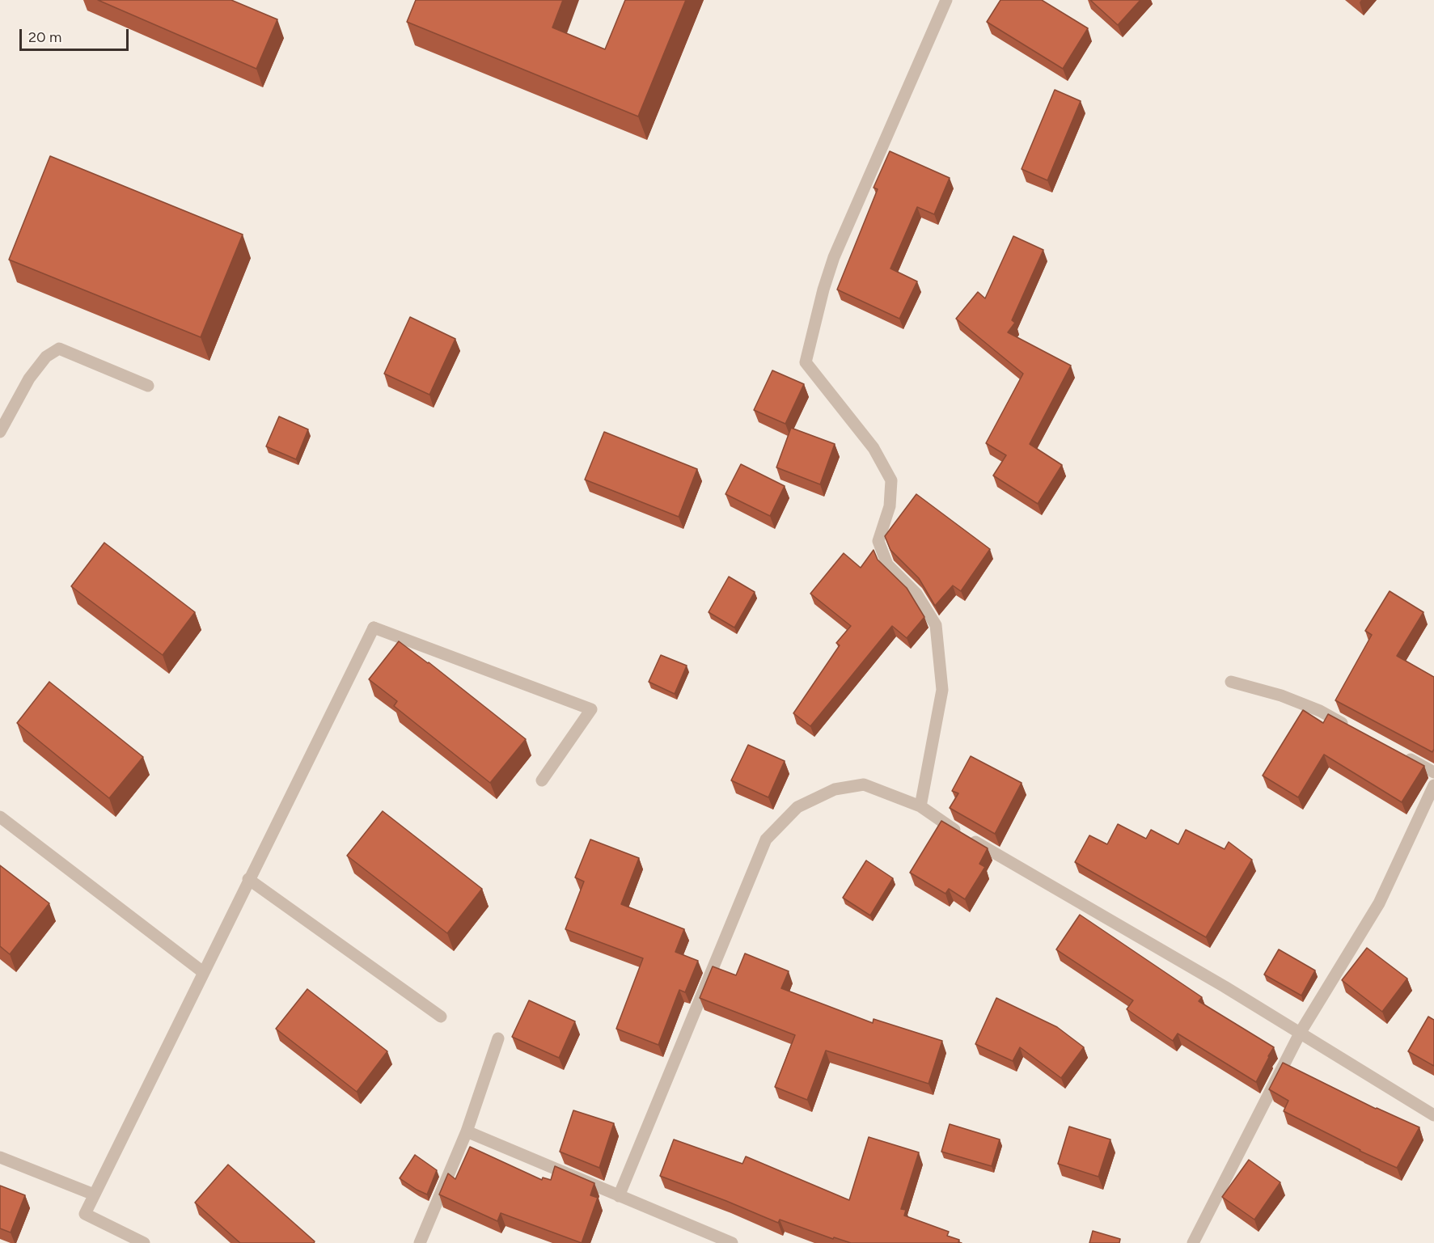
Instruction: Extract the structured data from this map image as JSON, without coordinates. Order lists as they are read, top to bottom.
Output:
{
  "scale_bar": "20 m"
}
